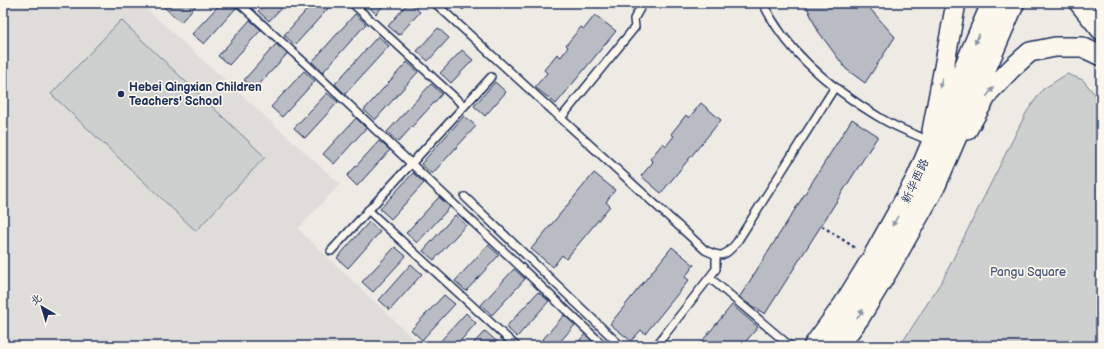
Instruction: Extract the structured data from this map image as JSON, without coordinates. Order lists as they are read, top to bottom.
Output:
{
  "streets": {
    "main road": ["新华西路"]
  },
  "parks": ["Pangu Square"],
  "places": ["Hebei Qingxian Children Teachers' School"],
  "north": "top left"
}
